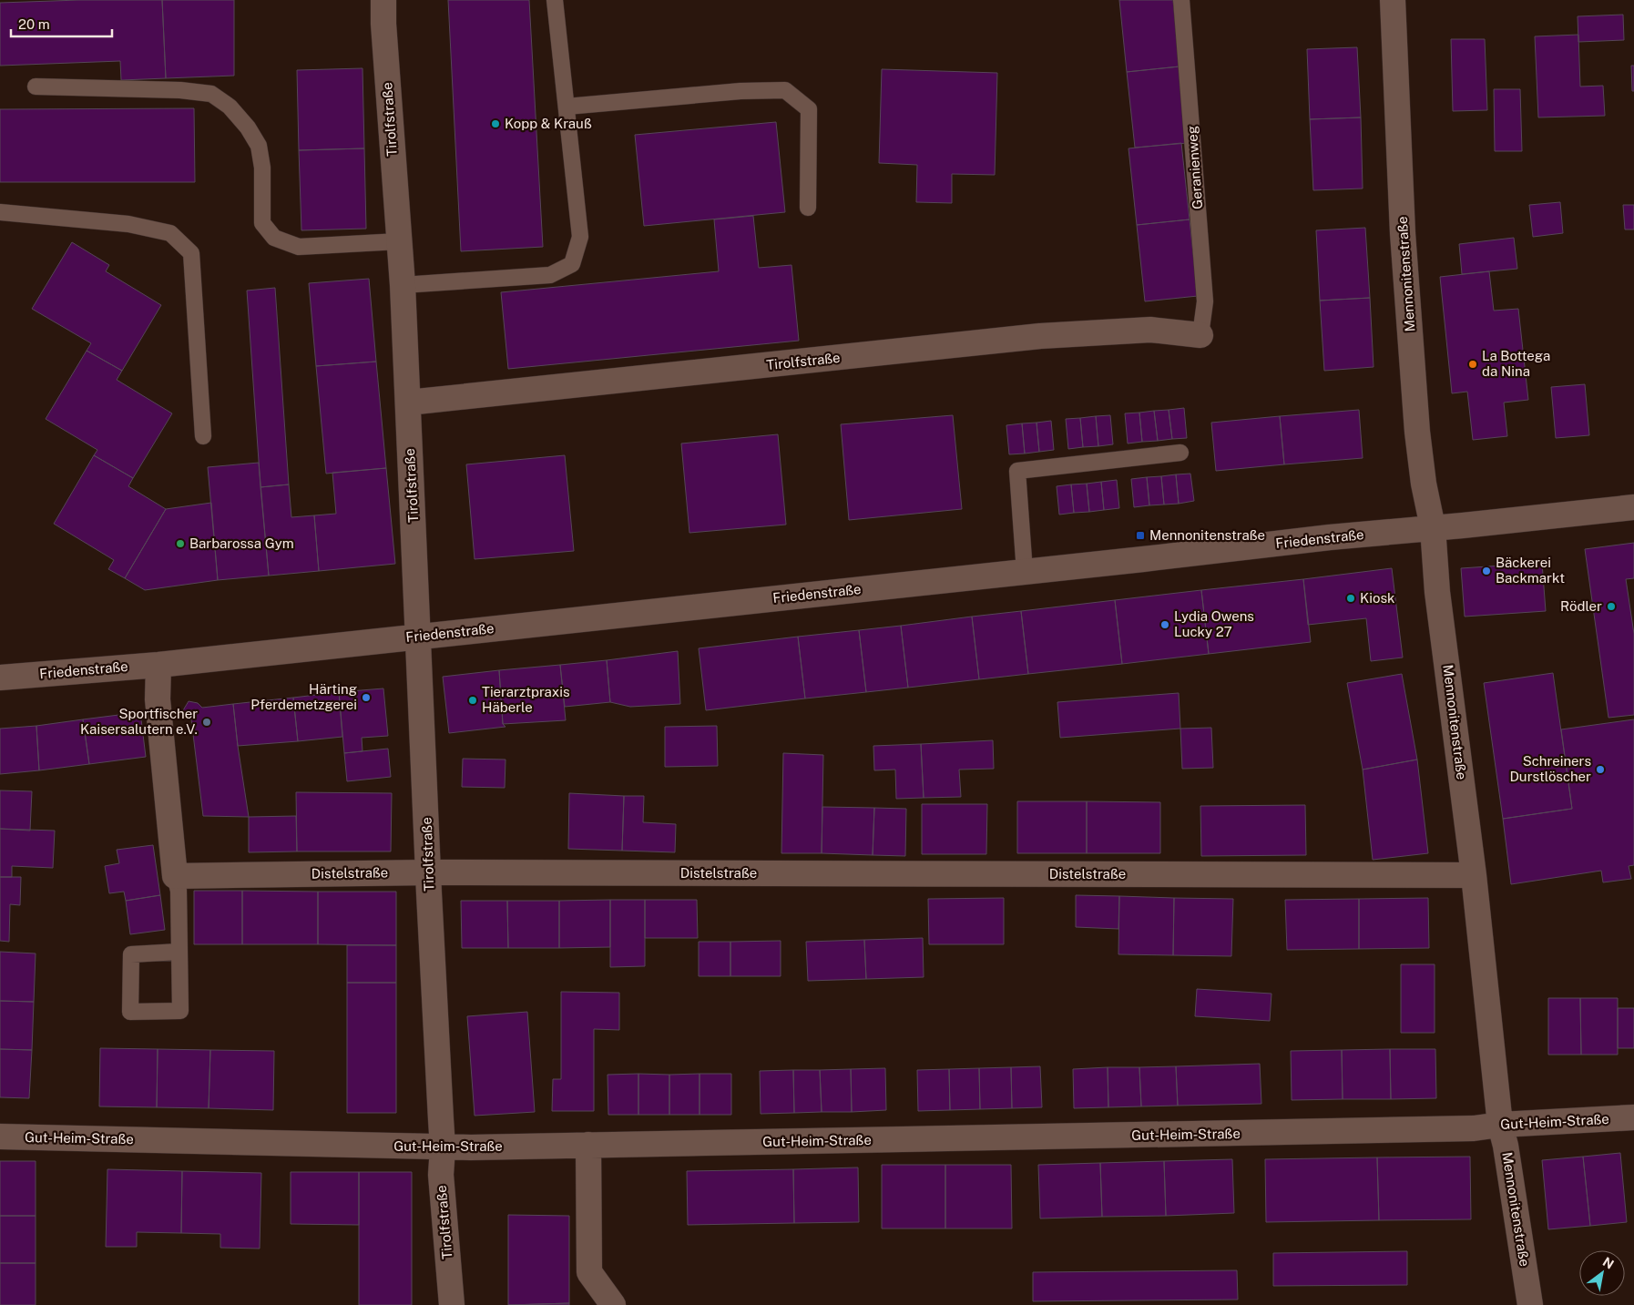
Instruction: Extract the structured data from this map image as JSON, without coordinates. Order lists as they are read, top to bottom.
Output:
{
  "streets": {
    "street": [
      "Tirolfstraße",
      "Mennonitenstraße",
      "Friedenstraße",
      "Distelstraße",
      "Gut-Heim-Straße"
    ],
    "lane": ["Geranienweg"]
  },
  "crossings": [
    ["Tirolfstraße", "Geranienweg"],
    ["Tirolfstraße", "Friedenstraße"],
    ["Tirolfstraße", "Distelstraße"],
    ["Tirolfstraße", "Gut-Heim-Straße"],
    ["Mennonitenstraße", "Friedenstraße"],
    ["Mennonitenstraße", "Distelstraße"],
    ["Mennonitenstraße", "Gut-Heim-Straße"]
  ],
  "places": {
    "other": [
      "Kopp & Krauß",
      "La Bottega da Nina",
      "Barbarossa Gym",
      "Bäckerei Backmarkt",
      "Kiosk",
      "Rödler",
      "Lydia Owens Lucky 27",
      "Härting Pferdemetzgerei",
      "Tierarztpraxis Häberle",
      "Sportfischer Kaisersalutern e.V.",
      "Schreiners Durstlöscher"
    ],
    "transit": ["Mennonitenstraße"]
  },
  "scale_bar": "20 m",
  "north": "top right"
}
